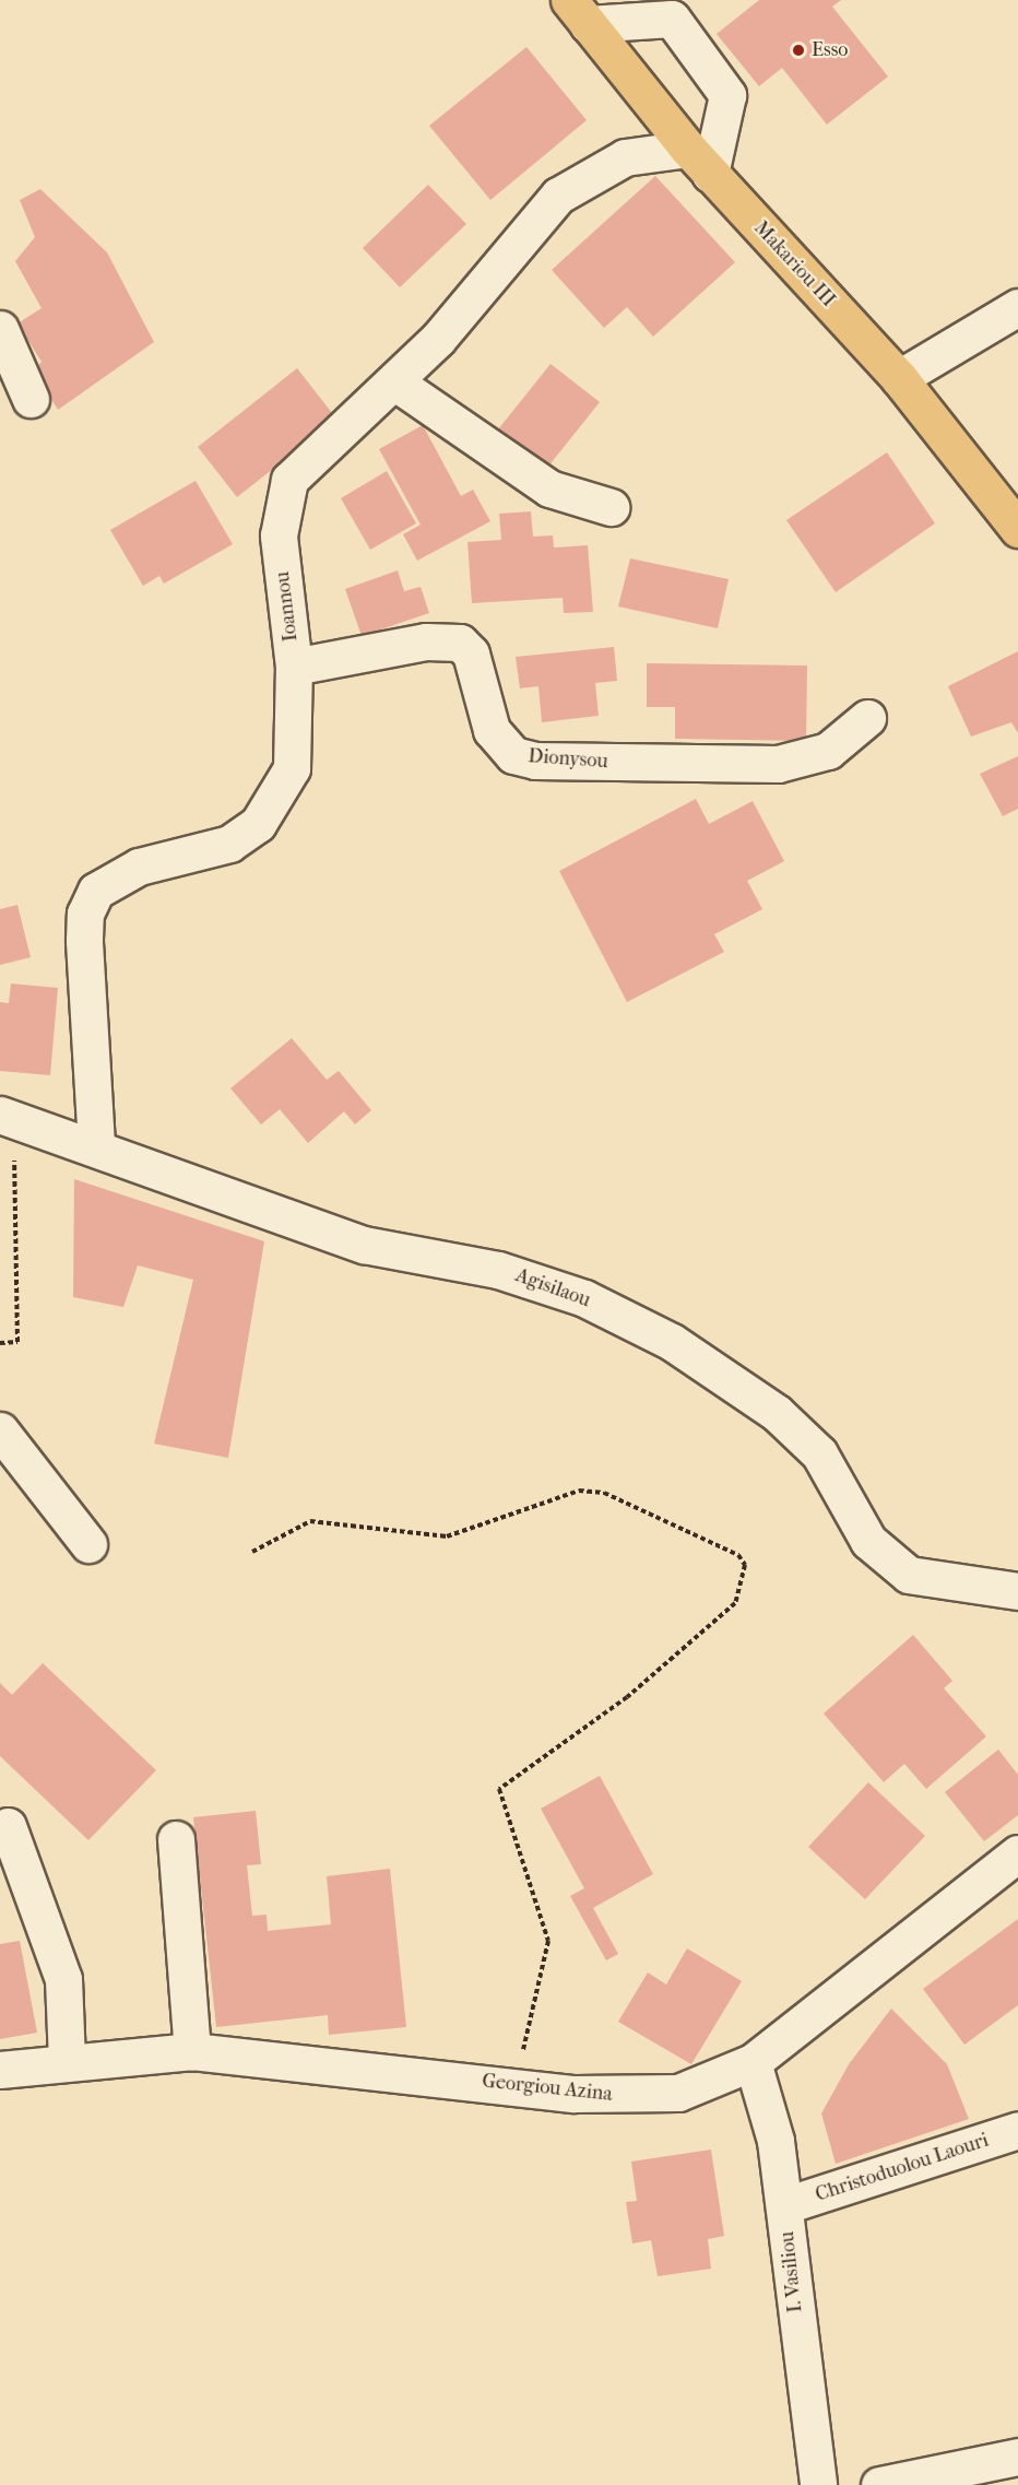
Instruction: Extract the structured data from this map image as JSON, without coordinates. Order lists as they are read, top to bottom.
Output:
{
  "streets": {
    "main road": ["Makariou III"],
    "street": [
      "Ioannou",
      "Dionysou",
      "Agisilaou",
      "Georgiou Azina",
      "Christoduolou Laouri",
      "I. Vasiliou"
    ]
  },
  "crossings": [
    ["Makariou III", "Ioannou"],
    ["Ioannou", "Dionysou"],
    ["Ioannou", "Agisilaou"],
    ["Georgiou Azina", "I. Vasiliou"],
    ["Christoduolou Laouri", "I. Vasiliou"]
  ],
  "places": ["Esso"]
}
